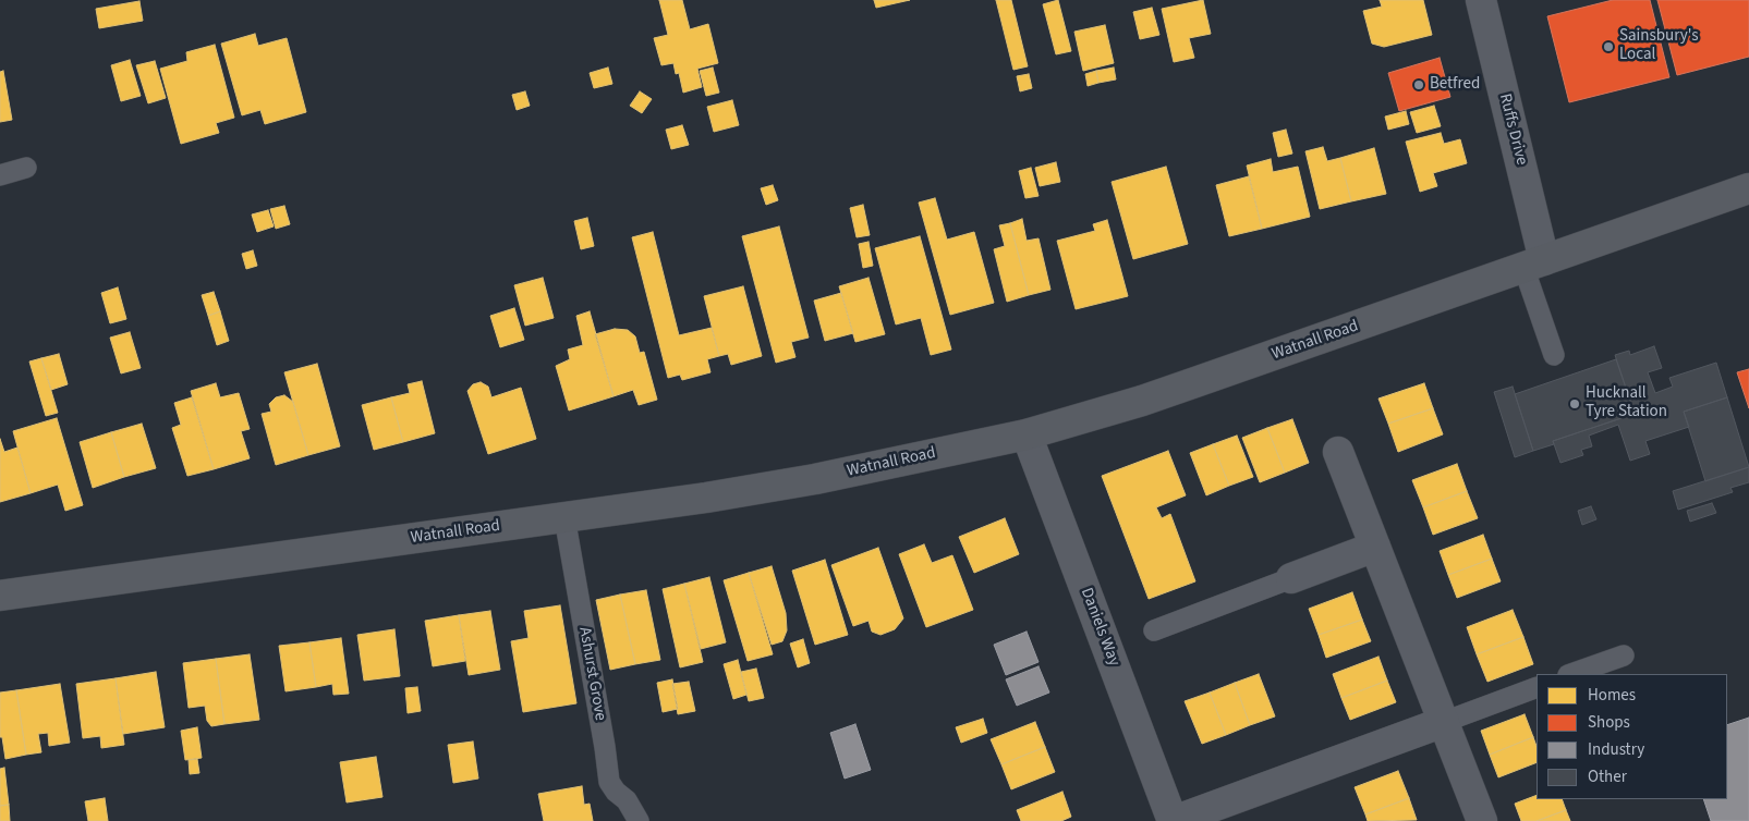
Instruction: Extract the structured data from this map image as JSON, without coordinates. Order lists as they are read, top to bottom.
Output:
{
  "streets": {
    "main road": ["Watnall Road"],
    "street": ["Ruffs Drive", "Daniels Way"],
    "lane": ["Ashurst Grove"]
  },
  "crossings": [
    ["Ruffs Drive", "Watnall Road"],
    ["Watnall Road", "Daniels Way"],
    ["Watnall Road", "Ashurst Grove"]
  ],
  "places": ["Sainsbury's Local", "Betfred", "Hucknall Tyre Station"],
  "legend": [
    "Homes",
    "Shops",
    "Industry",
    "Other"
  ]
}
